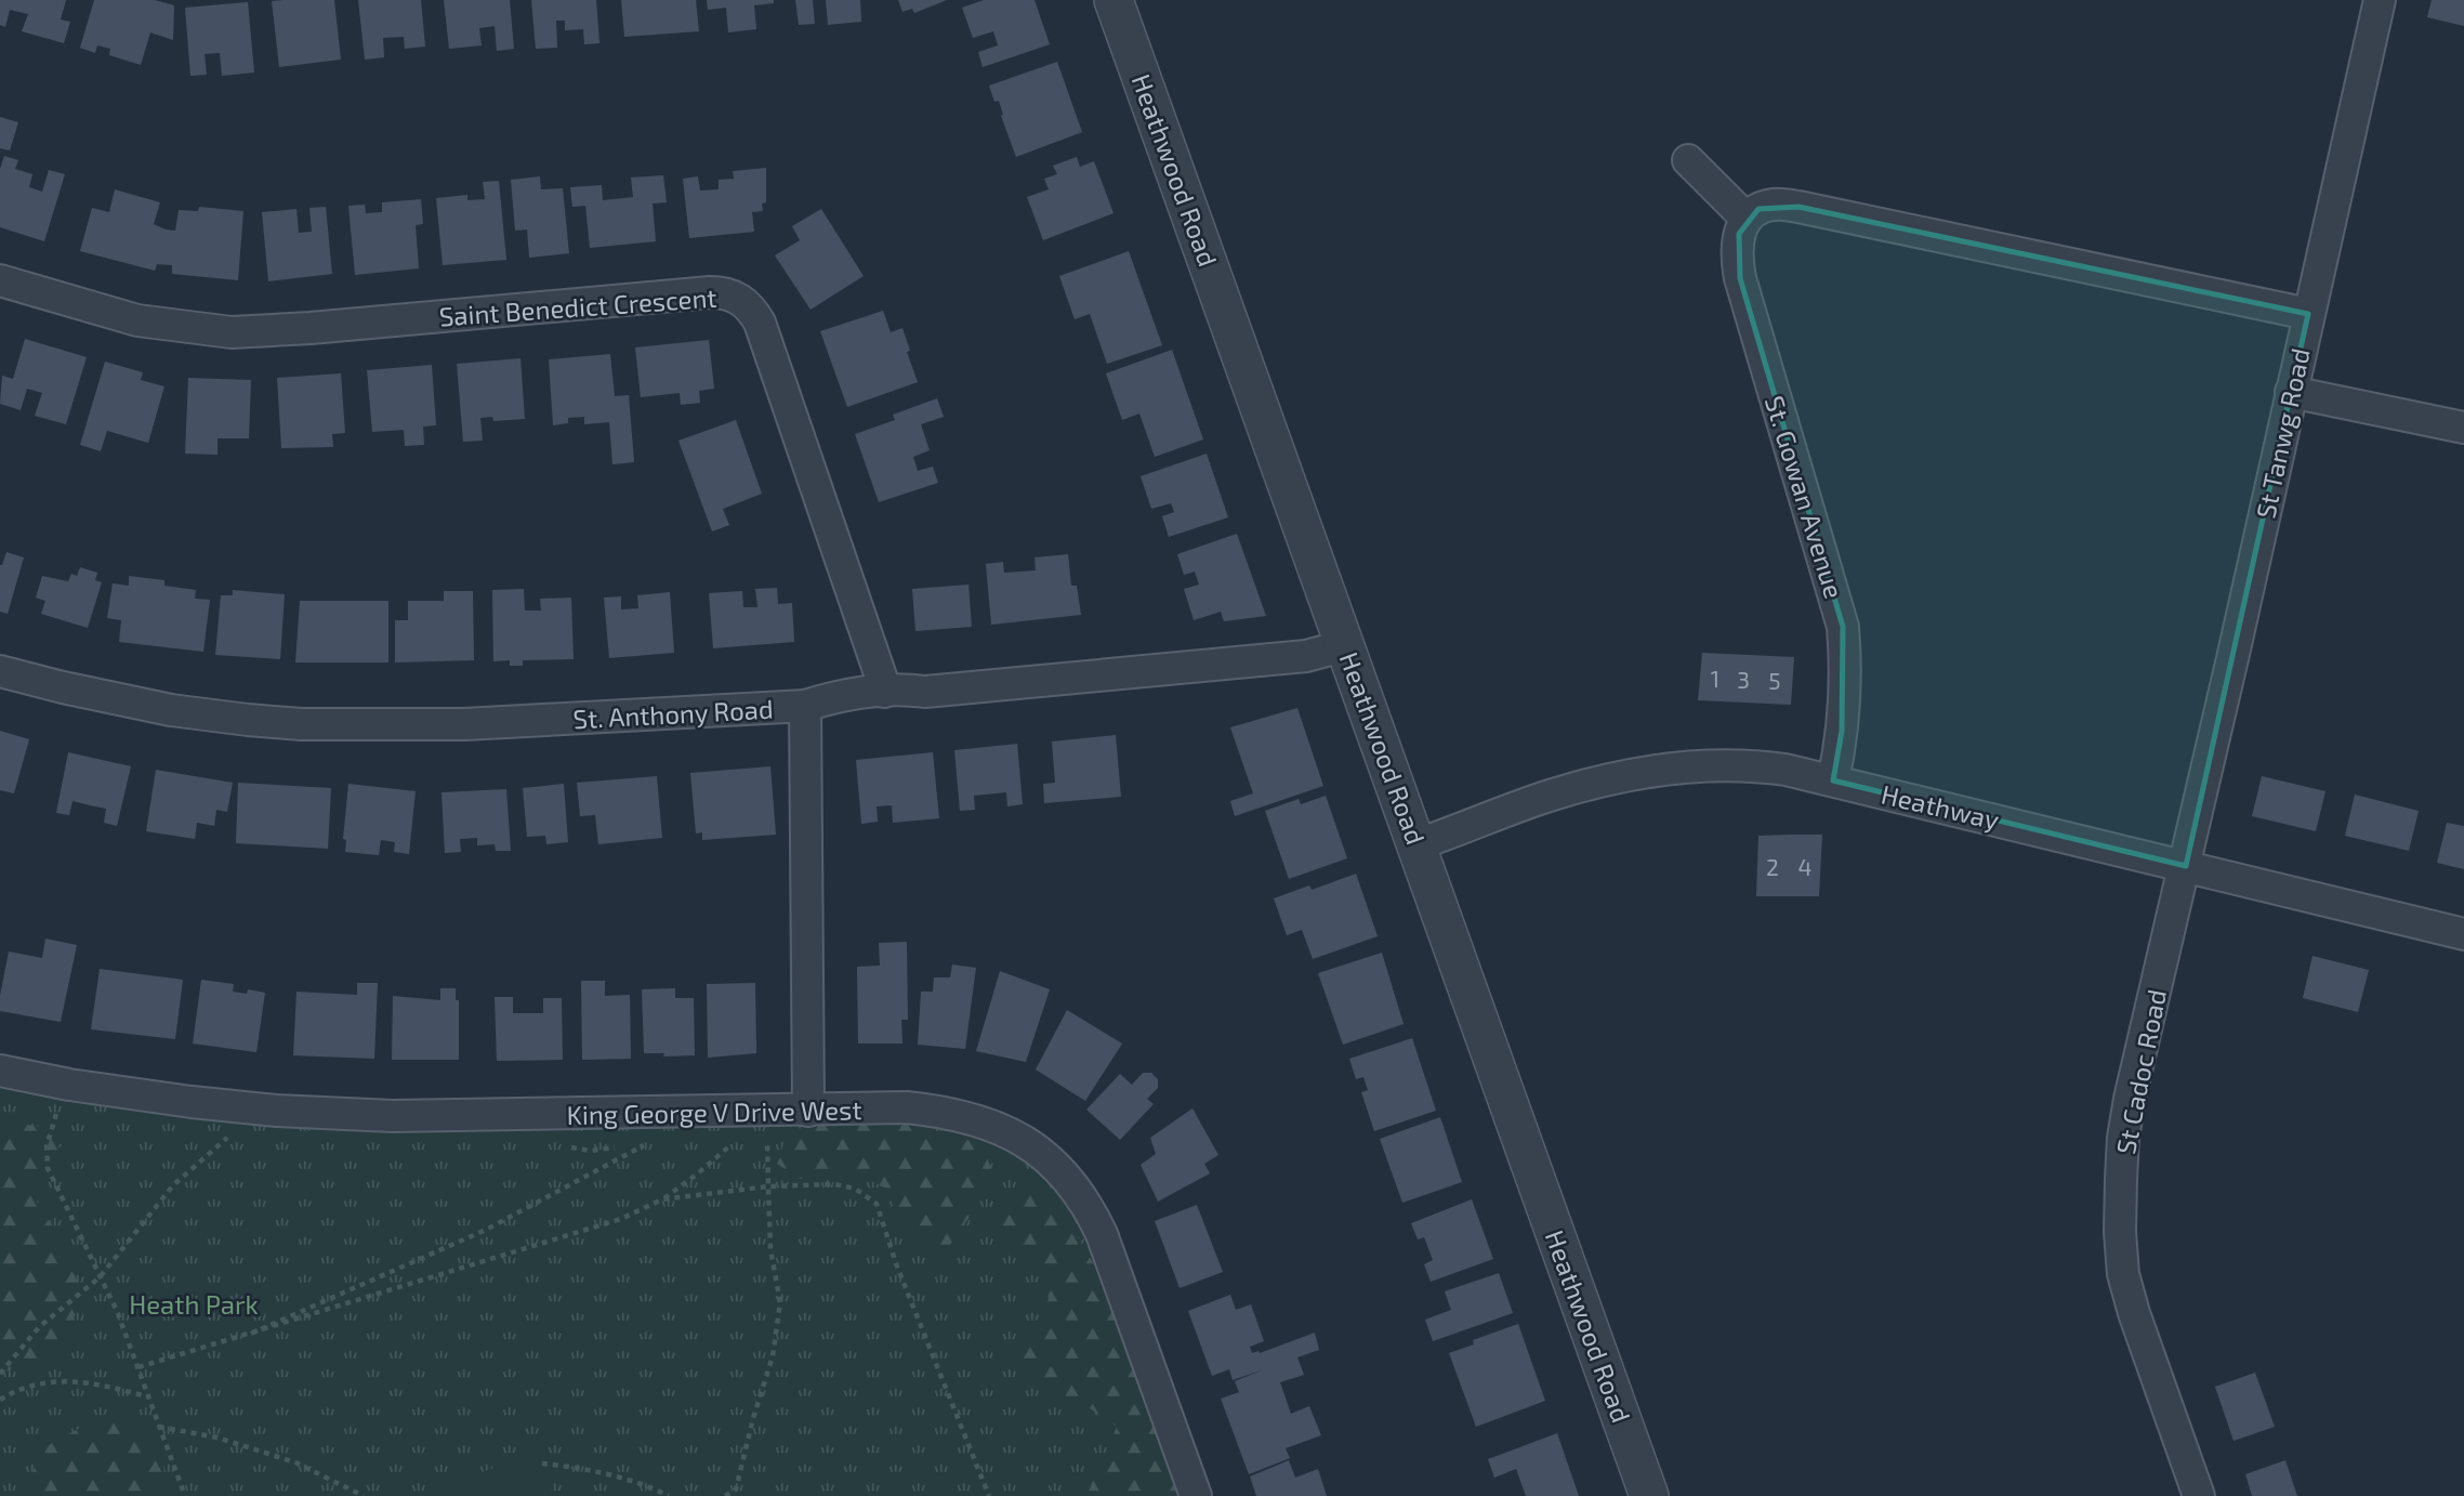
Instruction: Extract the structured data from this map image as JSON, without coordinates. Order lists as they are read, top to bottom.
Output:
{
  "streets": {
    "street": [
      "Heathwood Road",
      "Saint Benedict Crescent",
      "St Tanwg Road",
      "St. Gowan Avenue",
      "St. Anthony Road",
      "Heathway",
      "St Cadoc Road",
      "King George V Drive West"
    ]
  },
  "crossings": [
    ["Heathwood Road", "St. Anthony Road"],
    ["Heathwood Road", "Heathway"],
    ["Saint Benedict Crescent", "St. Anthony Road"],
    ["St Tanwg Road", "Heathway"],
    ["St Tanwg Road", "St Cadoc Road"],
    ["St. Gowan Avenue", "Heathway"],
    ["Heathway", "St Cadoc Road"]
  ],
  "parks": ["Heath Park"],
  "house_numbers": [
    "1",
    "3",
    "5",
    "2",
    "4"
  ]
}
